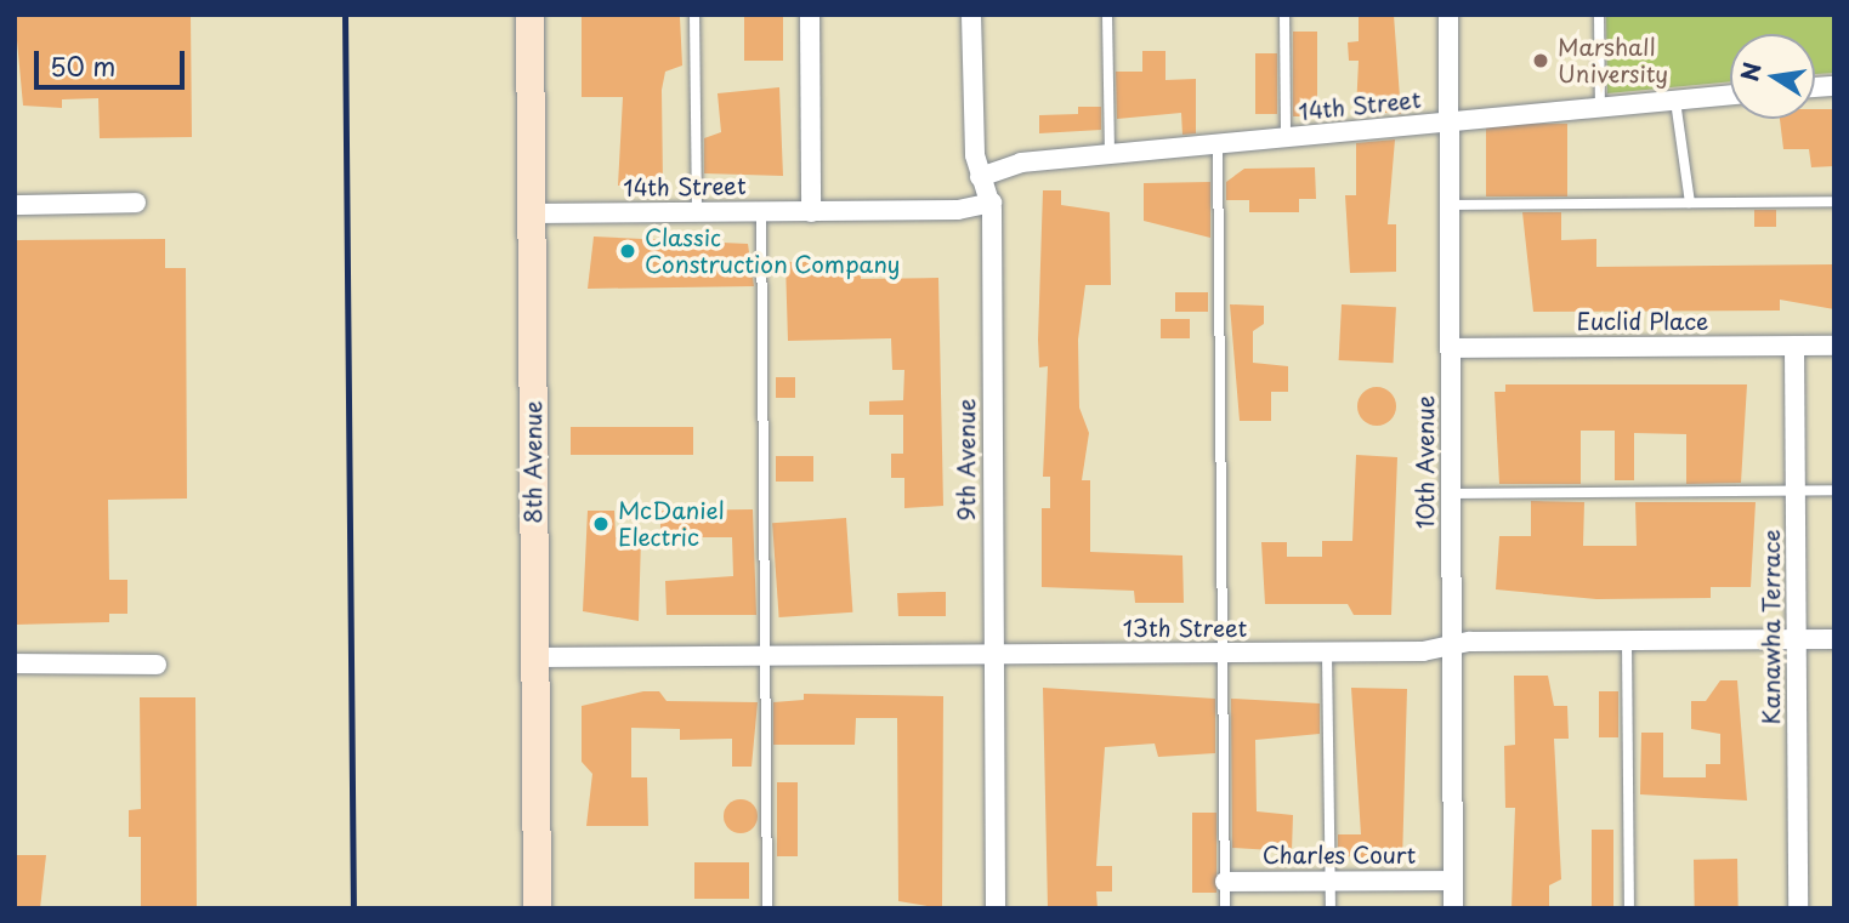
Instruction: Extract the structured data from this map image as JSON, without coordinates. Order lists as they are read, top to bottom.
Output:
{
  "streets": {
    "main road": ["8th Avenue"],
    "street": [
      "14th Street",
      "Euclid Place",
      "9th Avenue",
      "10th Avenue",
      "Kanawha Terrace",
      "13th Street",
      "Charles Court"
    ]
  },
  "crossings": [
    ["14th Street", "9th Avenue"],
    ["14th Street", "8th Avenue"],
    ["14th Street", "10th Avenue"],
    ["Euclid Place", "10th Avenue"],
    ["Euclid Place", "Kanawha Terrace"],
    ["9th Avenue", "13th Street"],
    ["8th Avenue", "13th Street"],
    ["10th Avenue", "13th Street"],
    ["10th Avenue", "Charles Court"],
    ["Kanawha Terrace", "13th Street"]
  ],
  "places": ["Marshall University", "Classic Construction Company", "McDaniel Electric"],
  "scale_bar": "50 m",
  "north": "left"
}
